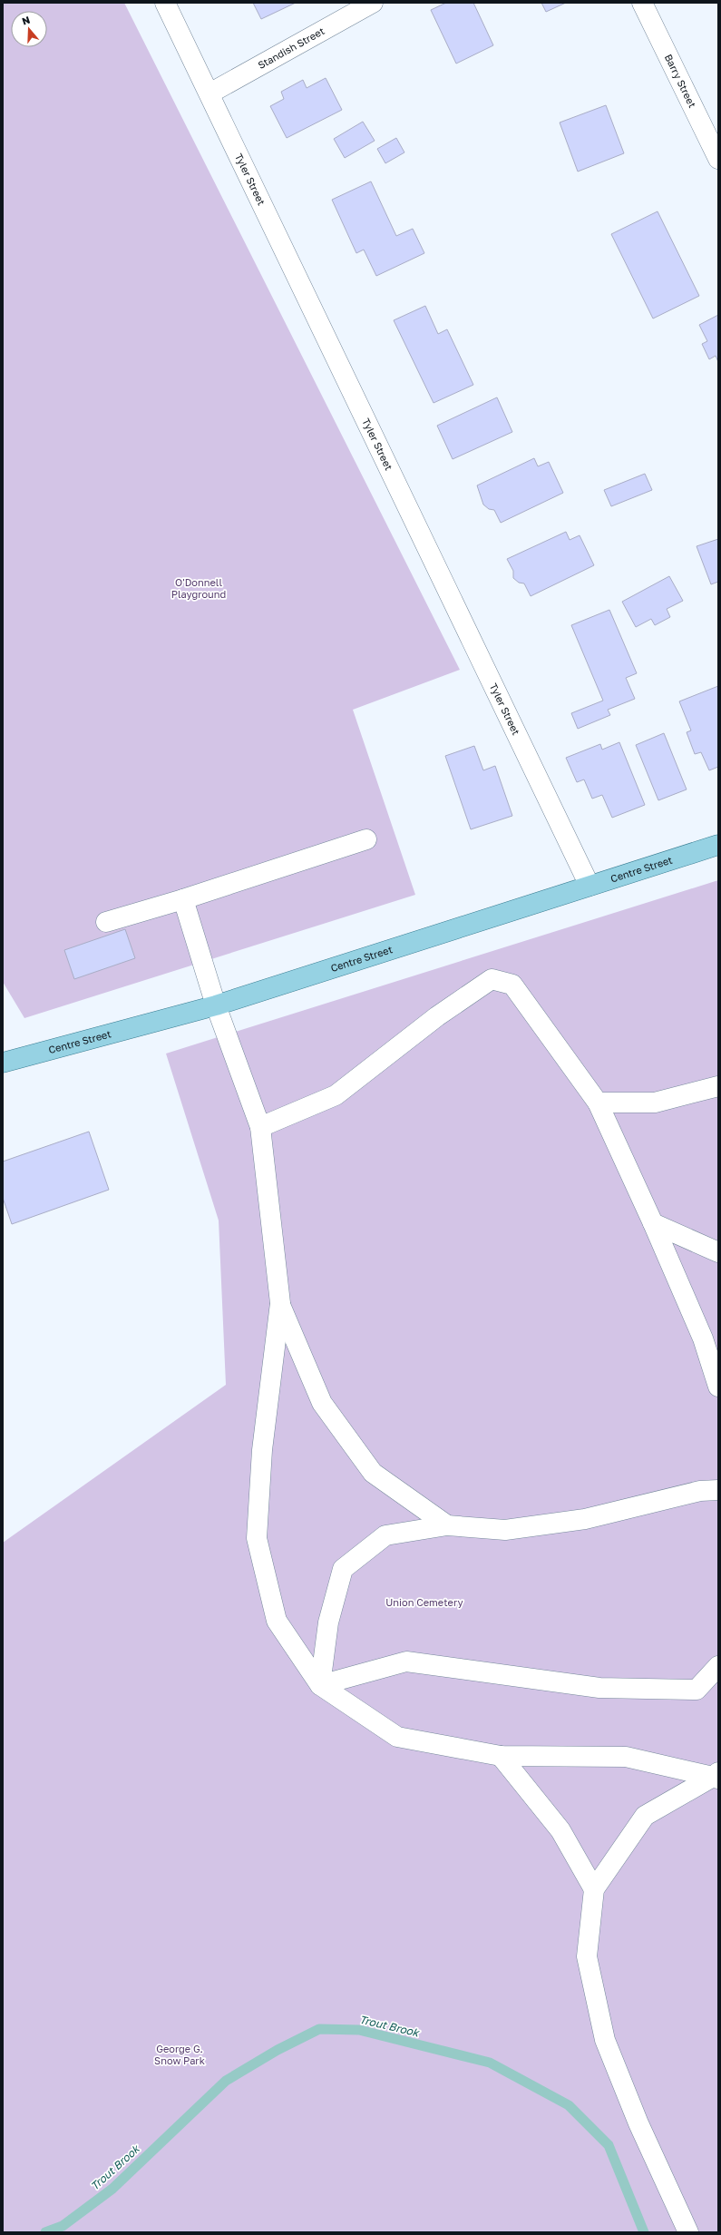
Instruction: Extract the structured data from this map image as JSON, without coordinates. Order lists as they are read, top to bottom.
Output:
{
  "streets": {
    "main road": ["Centre Street"],
    "street": ["Standish Street", "Barry Street", "Tyler Street"]
  },
  "crossings": [
    ["Standish Street", "Tyler Street"],
    ["Tyler Street", "Centre Street"]
  ],
  "water": ["Trout Brook"],
  "parks": ["O'Donnell Playground", "Union Cemetery", "George G. Snow Park"],
  "north": "top"
}
